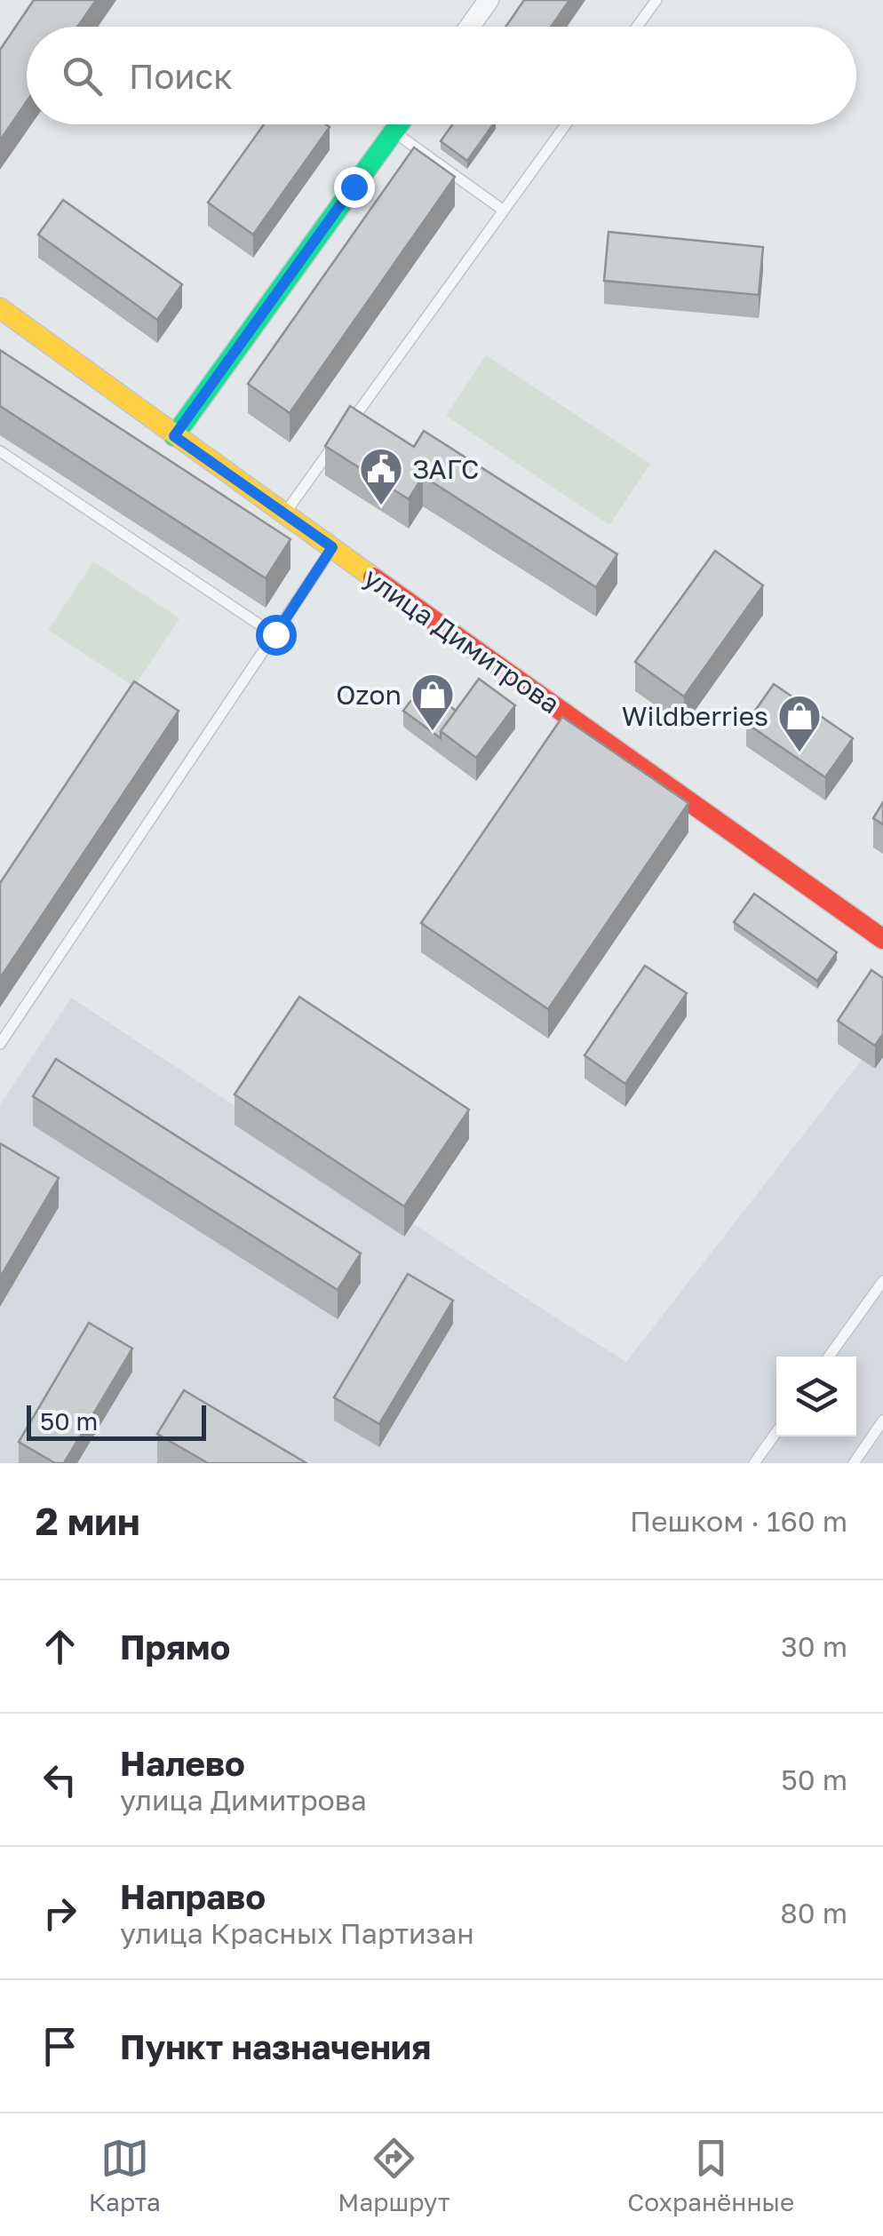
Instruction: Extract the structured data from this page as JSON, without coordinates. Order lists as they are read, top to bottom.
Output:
{
  "streets": {
    "street": ["улица Димитрова"]
  },
  "places": {
    "public building": ["ЗАГС"],
    "shop": ["Ozon", "Wildberries"]
  },
  "scale_bar": "50 m",
  "page": {
    "search": "Поиск",
    "scale": "50 m",
    "heading": ["2 мин", "Пешком · 160 m"],
    "list": [
      ["Прямо", "30 m"],
      ["Налево", "улица Димитрова", "50 m"],
      ["Направо", "улица Красных Партизан", "80 m"],
      "Пункт назначения"
    ],
    "nav": ["Карта", "Маршрут", "Сохранённые"]
  }
}
